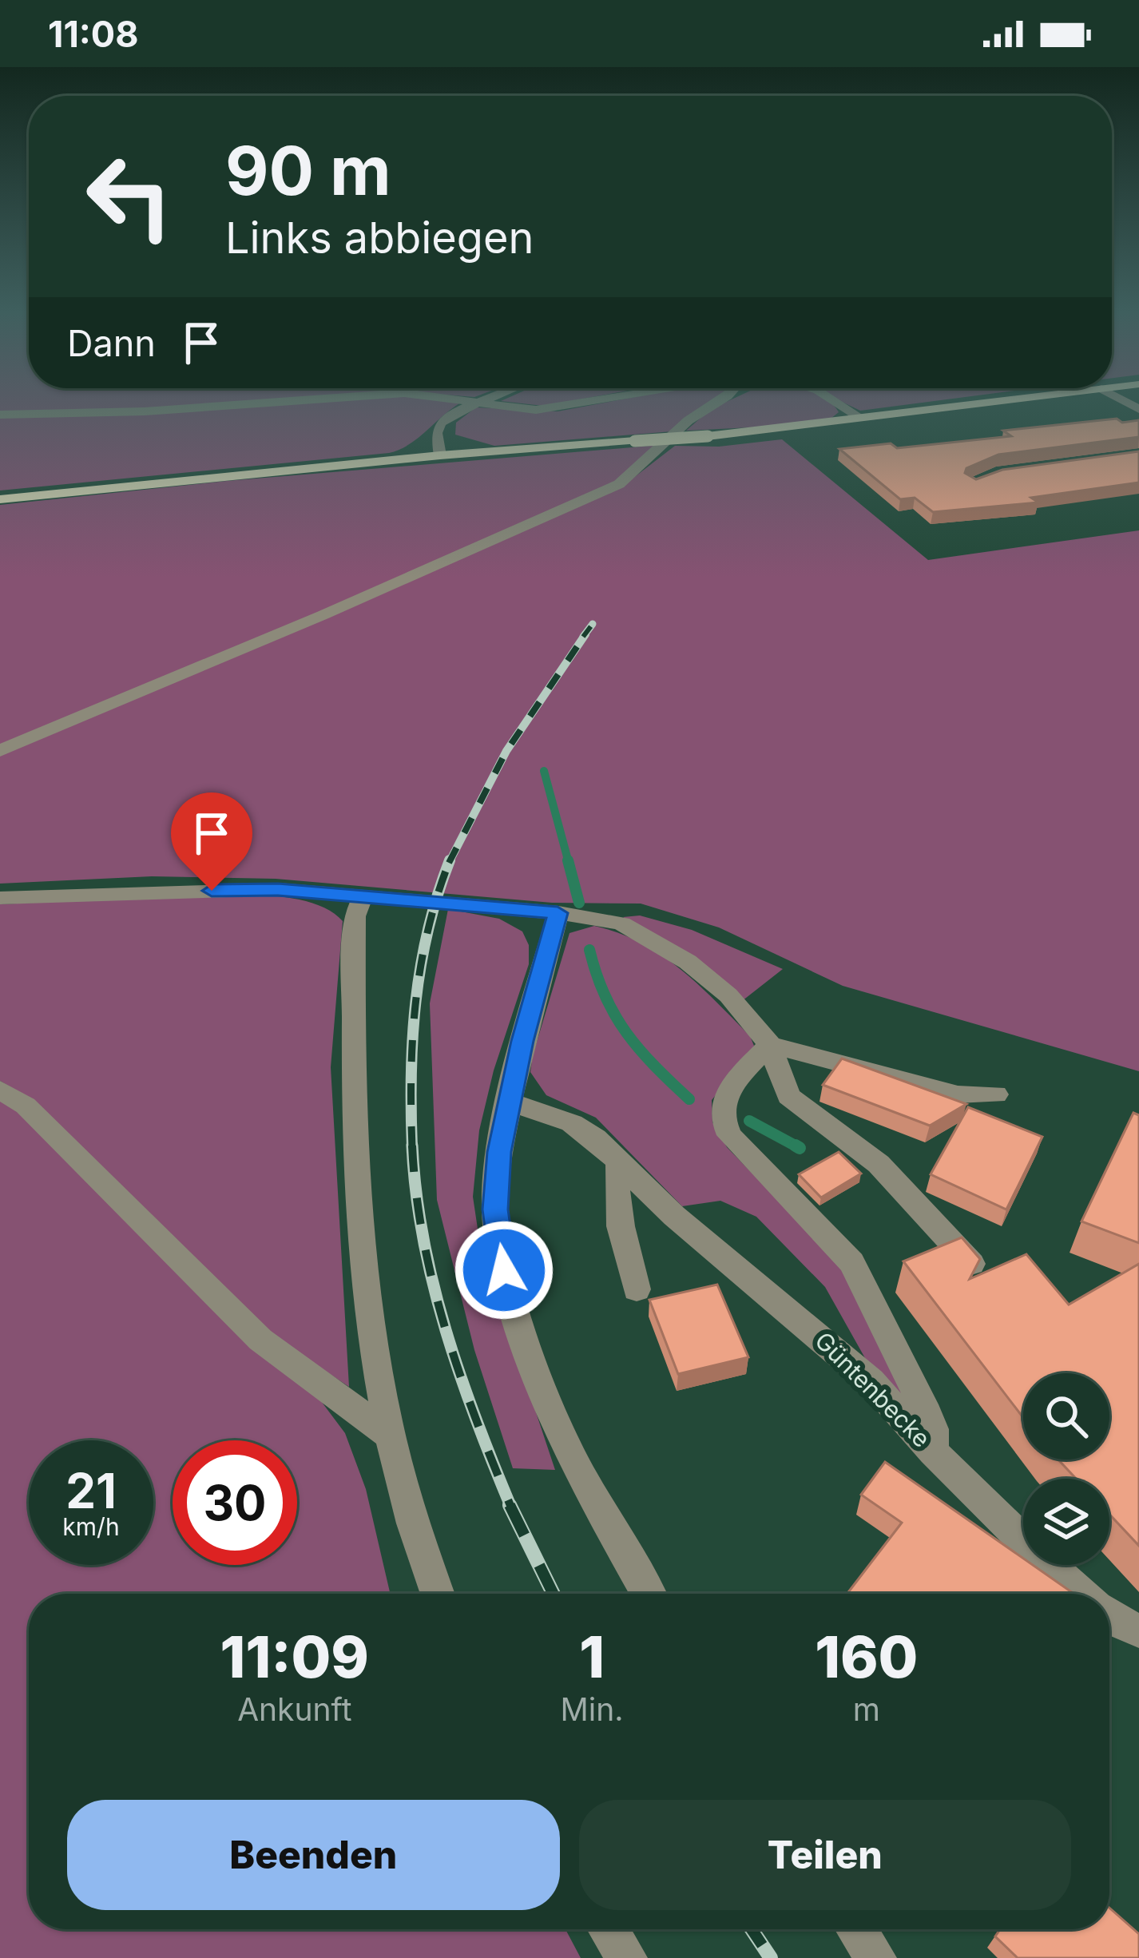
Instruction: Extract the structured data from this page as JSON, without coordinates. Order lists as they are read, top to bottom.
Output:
{
  "streets": {
    "street": ["Güntenbecke"]
  },
  "page": {
    "status": "11:08",
    "turn": ["90 m", "Links abbiegen"],
    "then": "Dann",
    "speed": "21 km/h",
    "limit": "30",
    "eta": [
      "11:09",
      "Ankunft",
      "1",
      "Min.",
      "160",
      "m"
    ],
    "buttons": ["Beenden", "Teilen"]
  }
}
